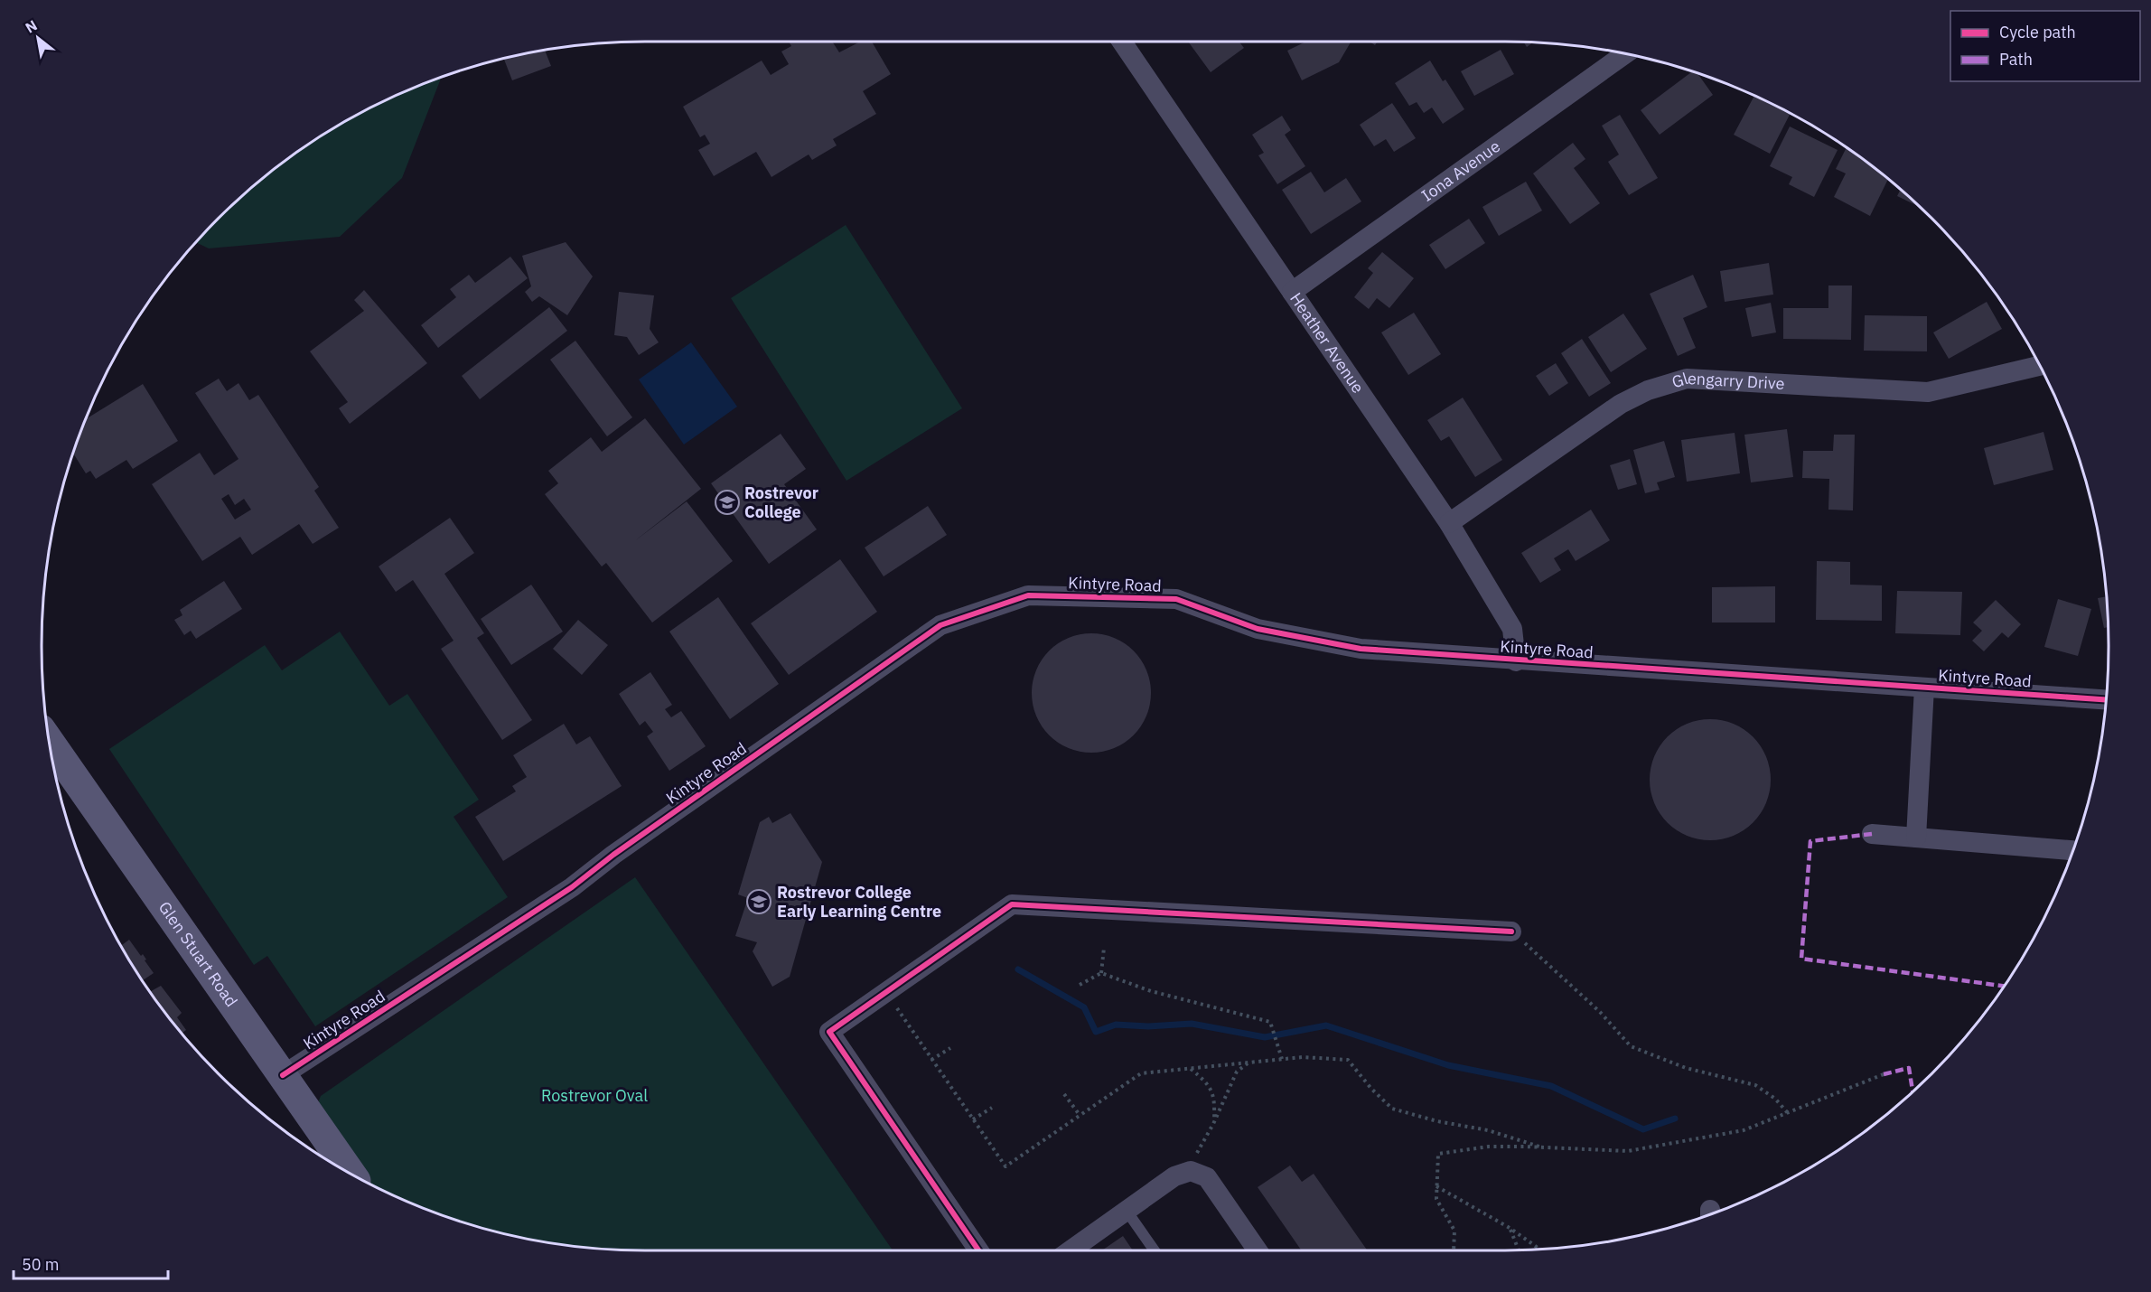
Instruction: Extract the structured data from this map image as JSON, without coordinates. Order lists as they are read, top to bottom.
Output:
{
  "streets": {
    "street": [
      "Iona Avenue",
      "Heather Avenue",
      "Glengarry Drive",
      "Kintyre Road",
      "Glen Stuart Road"
    ]
  },
  "crossings": [
    ["Iona Avenue", "Heather Avenue"],
    ["Heather Avenue", "Glengarry Drive"],
    ["Heather Avenue", "Kintyre Road"],
    ["Kintyre Road", "Glen Stuart Road"]
  ],
  "parks": ["Rostrevor Oval"],
  "places": {
    "school or university": ["Rostrevor College", "Rostrevor College Early Learning Centre"]
  },
  "legend": ["Cycle path", "Path"],
  "scale_bar": "50 m",
  "north": "top left"
}
